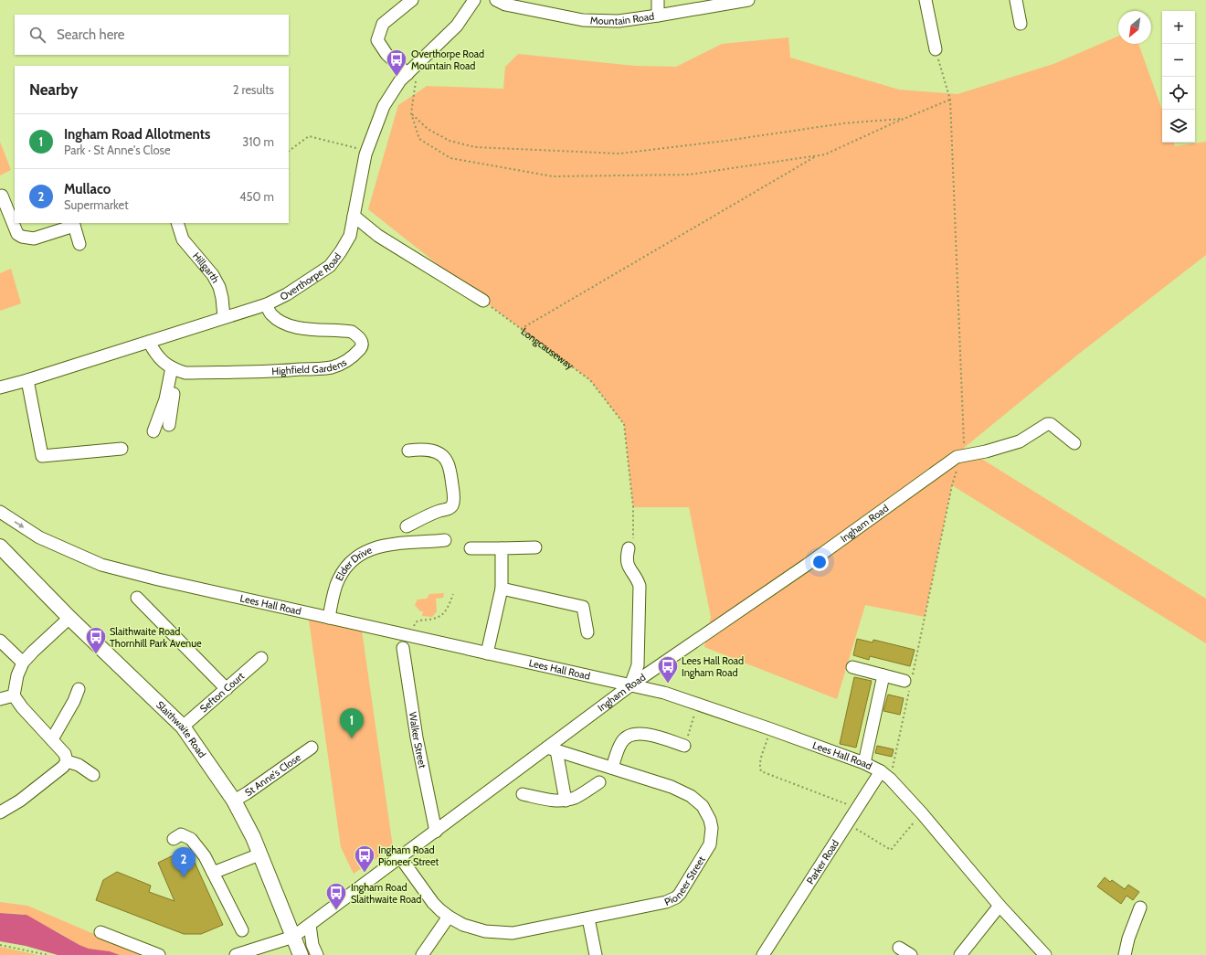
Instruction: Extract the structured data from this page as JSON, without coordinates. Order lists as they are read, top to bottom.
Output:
{
  "streets": {
    "main road": ["Slaithwaite Road"],
    "street": [
      "Mountain Road",
      "Hillgarth",
      "Overthorpe Road",
      "Highfield Gardens",
      "Ingham Road",
      "Elder Drive",
      "Lees Hall Road",
      "Sefton Court",
      "Walker Street",
      "St Anne's Close",
      "Parker Road",
      "Pioneer Street"
    ],
    "path": ["Longcauseway"]
  },
  "crossings": [
    ["Hillgarth", "Overthorpe Road"],
    ["Overthorpe Road", "Highfield Gardens"],
    ["Ingham Road", "Lees Hall Road"],
    ["Ingham Road", "Slaithwaite Road"],
    ["Ingham Road", "Walker Street"],
    ["Ingham Road", "Pioneer Street"],
    ["Elder Drive", "Lees Hall Road"],
    ["Lees Hall Road", "Parker Road"],
    ["Sefton Court", "Slaithwaite Road"],
    ["Slaithwaite Road", "St Anne's Close"]
  ],
  "places": {
    "bus stop": [
      "Overthorpe Road Mountain Road",
      "Slaithwaite Road Thornhill Park Avenue",
      "Lees Hall Road Ingham Road",
      "Ingham Road Pioneer Street",
      "Ingham Road Slaithwaite Road"
    ]
  },
  "north": "bottom left",
  "page": {
    "map_buttons": ["+", "−"],
    "search": "Search here",
    "heading": ["Nearby", "2 results"],
    "list": [
      {
        "mark": "1",
        "name": "Ingham Road Allotments",
        "note": "Park · St Anne's Close",
        "value": "310 m"
      },
      {
        "mark": "2",
        "name": "Mullaco",
        "note": "Supermarket",
        "value": "450 m"
      }
    ],
    "pins": ["1", "2"]
  }
}
